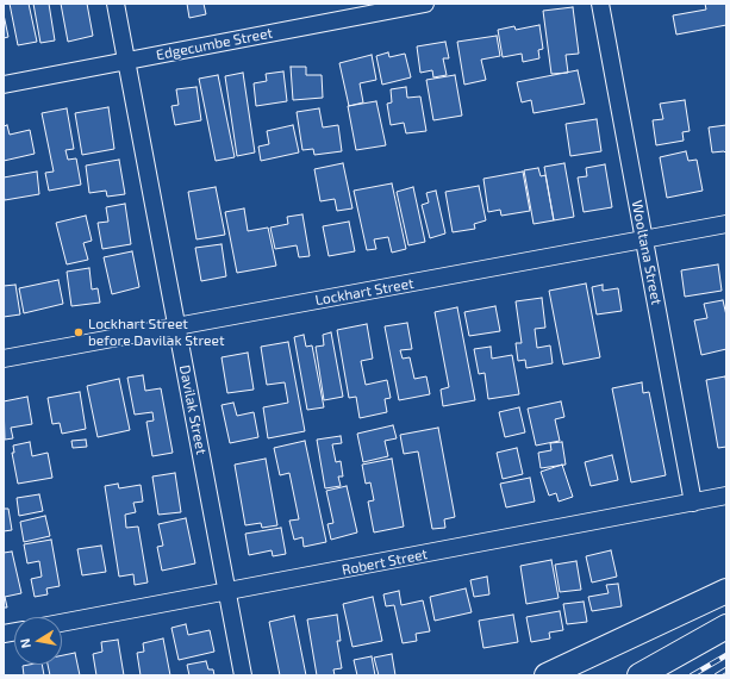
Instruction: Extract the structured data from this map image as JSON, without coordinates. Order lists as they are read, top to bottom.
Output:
{
  "streets": {
    "street": [
      "Edgecumbe Street",
      "Wooltana Street",
      "Lockhart Street",
      "Davilak Street",
      "Robert Street"
    ]
  },
  "crossings": [
    ["Edgecumbe Street", "Davilak Street"],
    ["Wooltana Street", "Lockhart Street"],
    ["Wooltana Street", "Robert Street"],
    ["Lockhart Street", "Davilak Street"],
    ["Davilak Street", "Robert Street"]
  ],
  "places": ["Lockhart Street before Davilak Street"],
  "north": "left"
}
